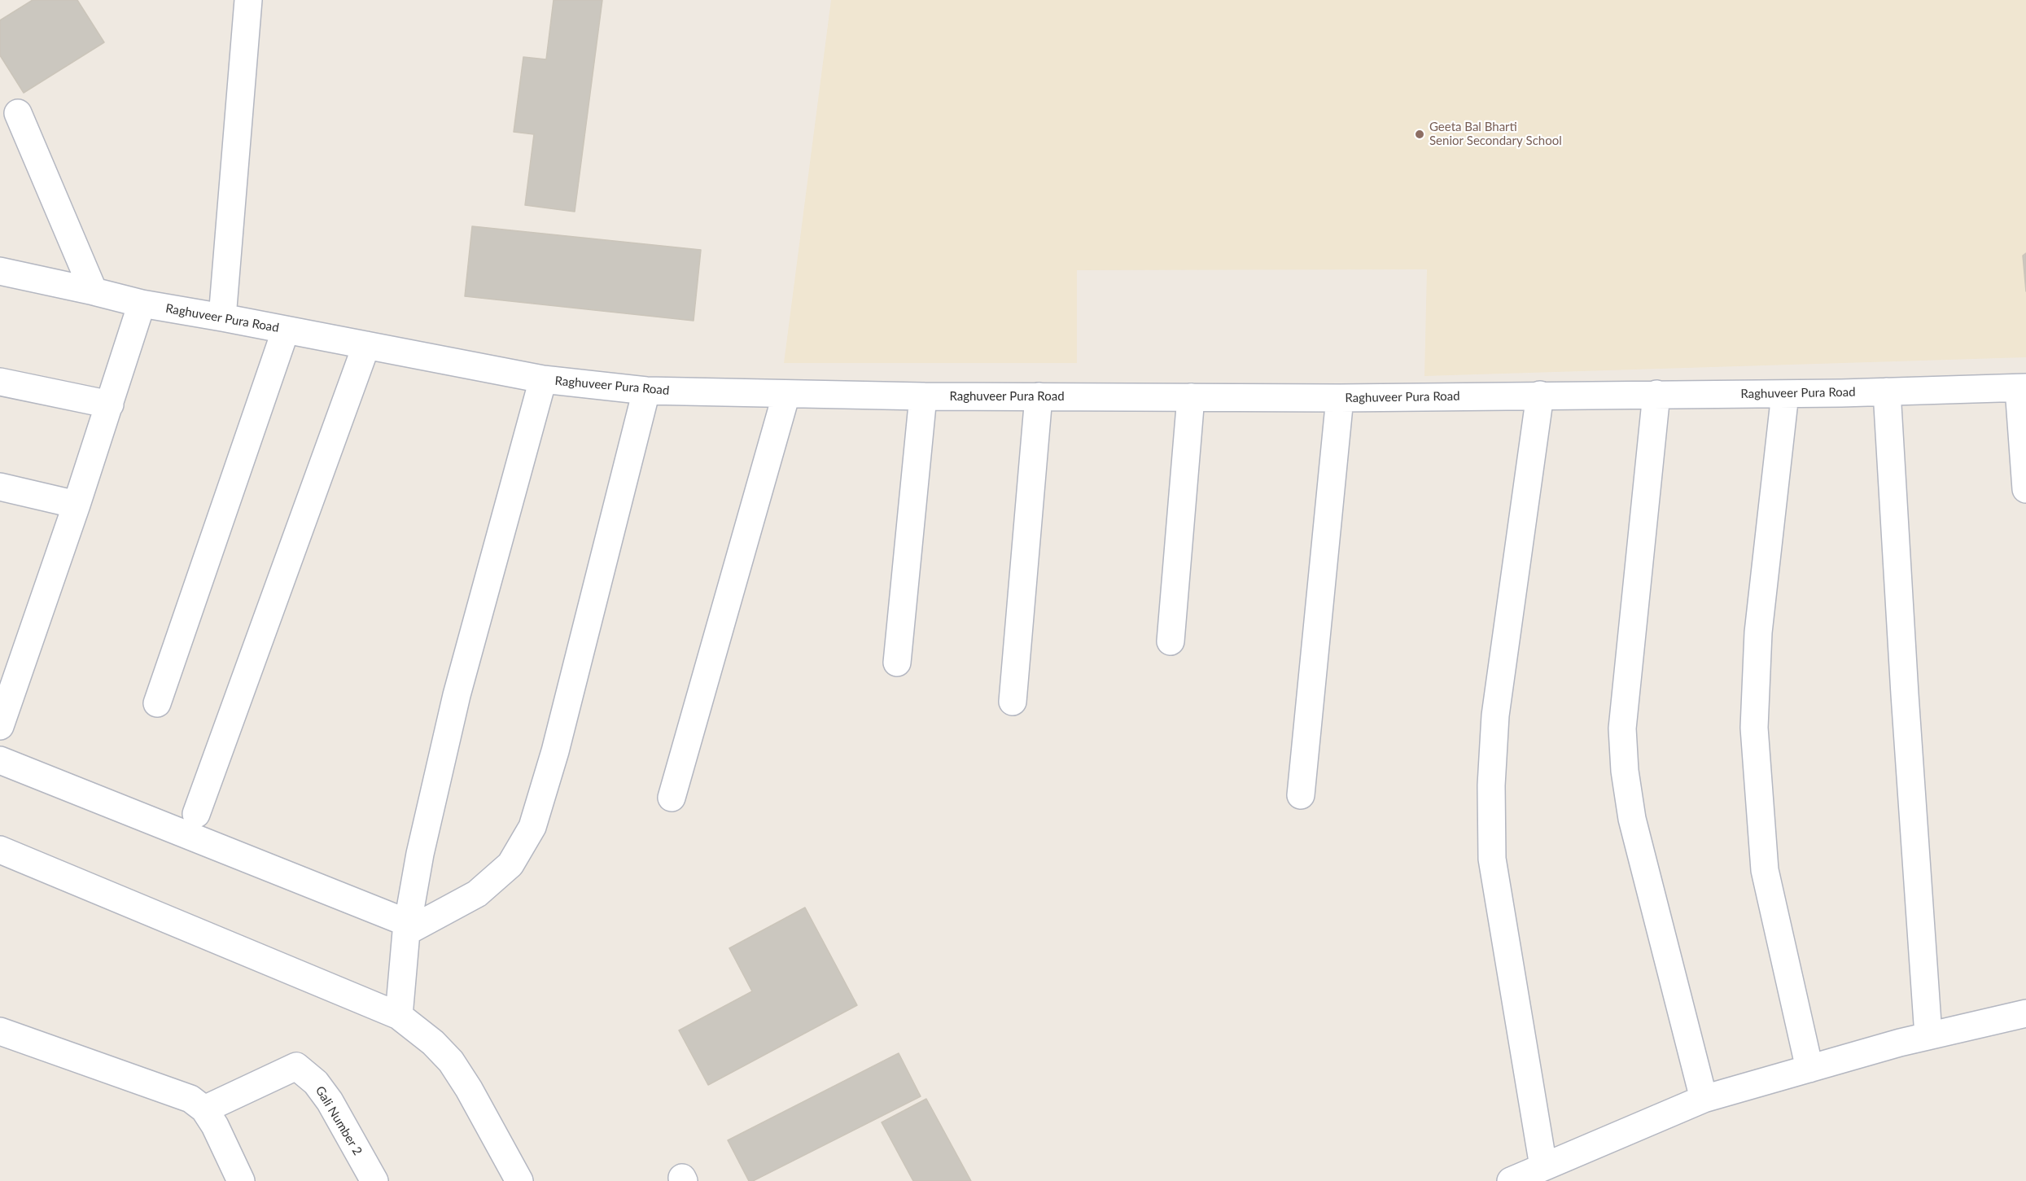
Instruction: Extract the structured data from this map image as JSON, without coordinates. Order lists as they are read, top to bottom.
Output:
{
  "streets": {
    "street": ["Raghuveer Pura Road", "Gali Number 2"]
  },
  "places": ["Geeta Bal Bharti Senior Secondary School"]
}
